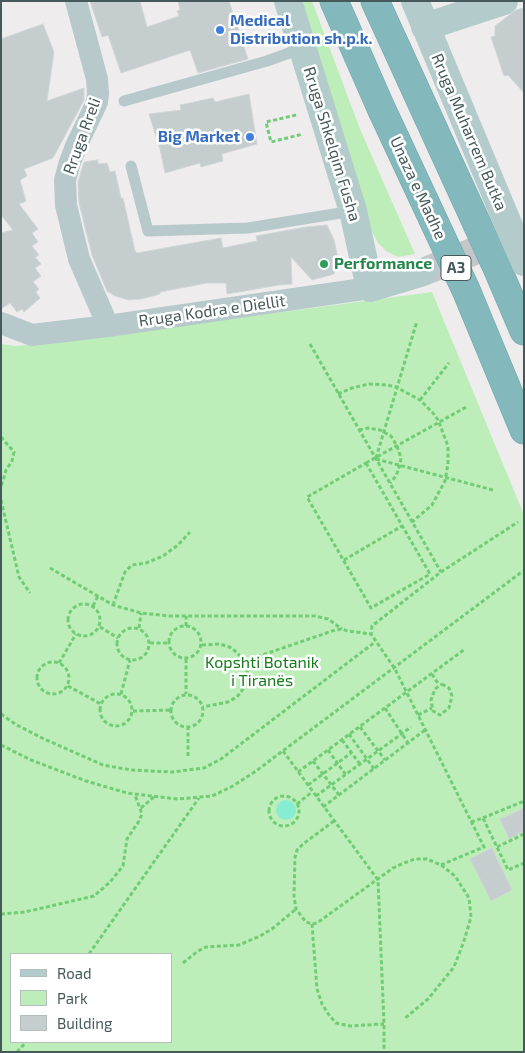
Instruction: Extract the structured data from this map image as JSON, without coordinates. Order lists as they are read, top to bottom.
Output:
{
  "streets": {
    "highway": ["Unaza e Madhe", "A3"],
    "main road": ["Rruga Muharrem Butka", "Rruga Shkelqim Fusha", "Rruga Kodra e Diellit"],
    "street": ["Rruga Rreli"]
  },
  "crossings": [
    ["Rruga Rreli", "Rruga Kodra e Diellit"],
    ["Rruga Shkelqim Fusha", "Rruga Kodra e Diellit"]
  ],
  "parks": ["Kopshti Botanik i Tiranës"],
  "places": ["Medical Distribution sh.p.k.", "Big Market", "Performance"],
  "legend": ["Road", "Park", "Building"]
}
